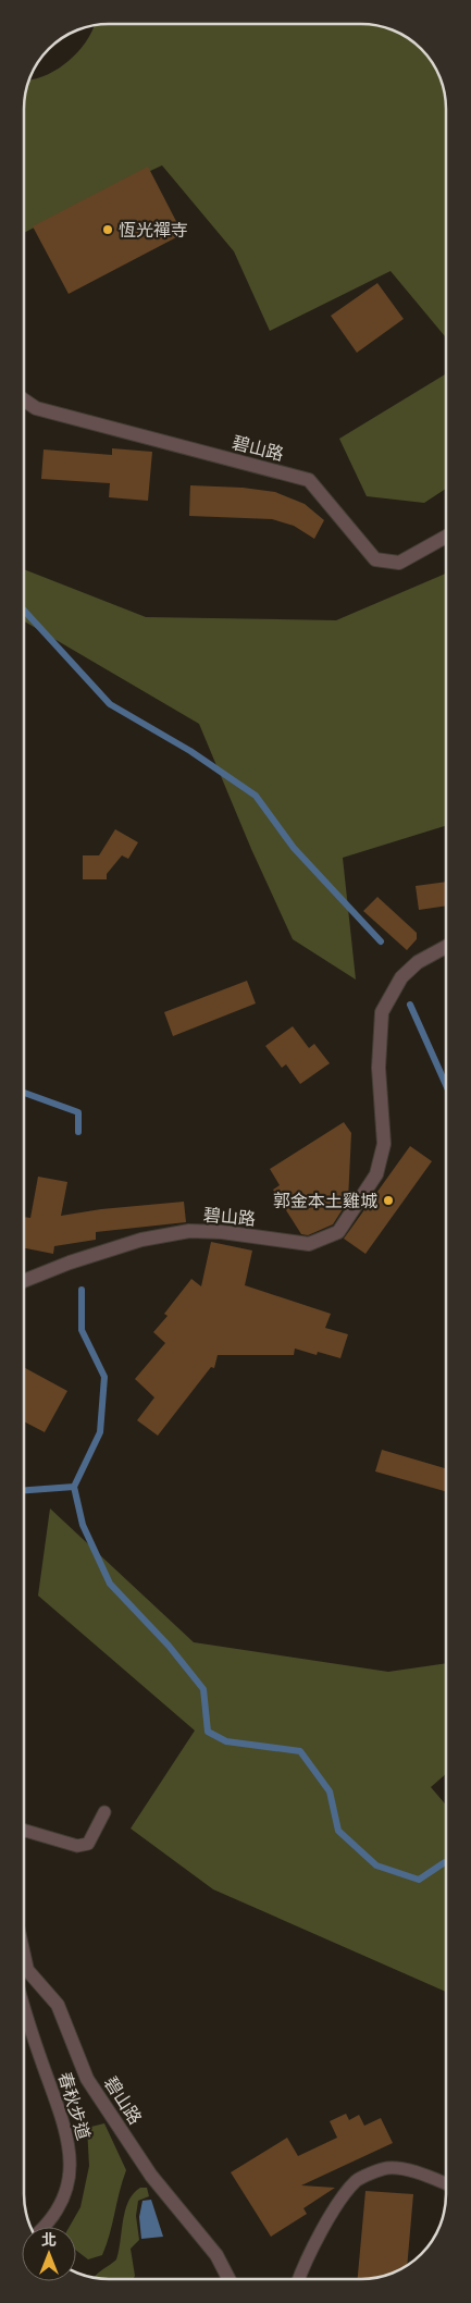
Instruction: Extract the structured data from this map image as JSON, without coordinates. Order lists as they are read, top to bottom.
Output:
{
  "streets": {
    "street": ["碧山路"],
    "lane": ["春秋步道"]
  },
  "places": ["恆光禪寺", "郭金本土雞城"],
  "north": "top"
}
